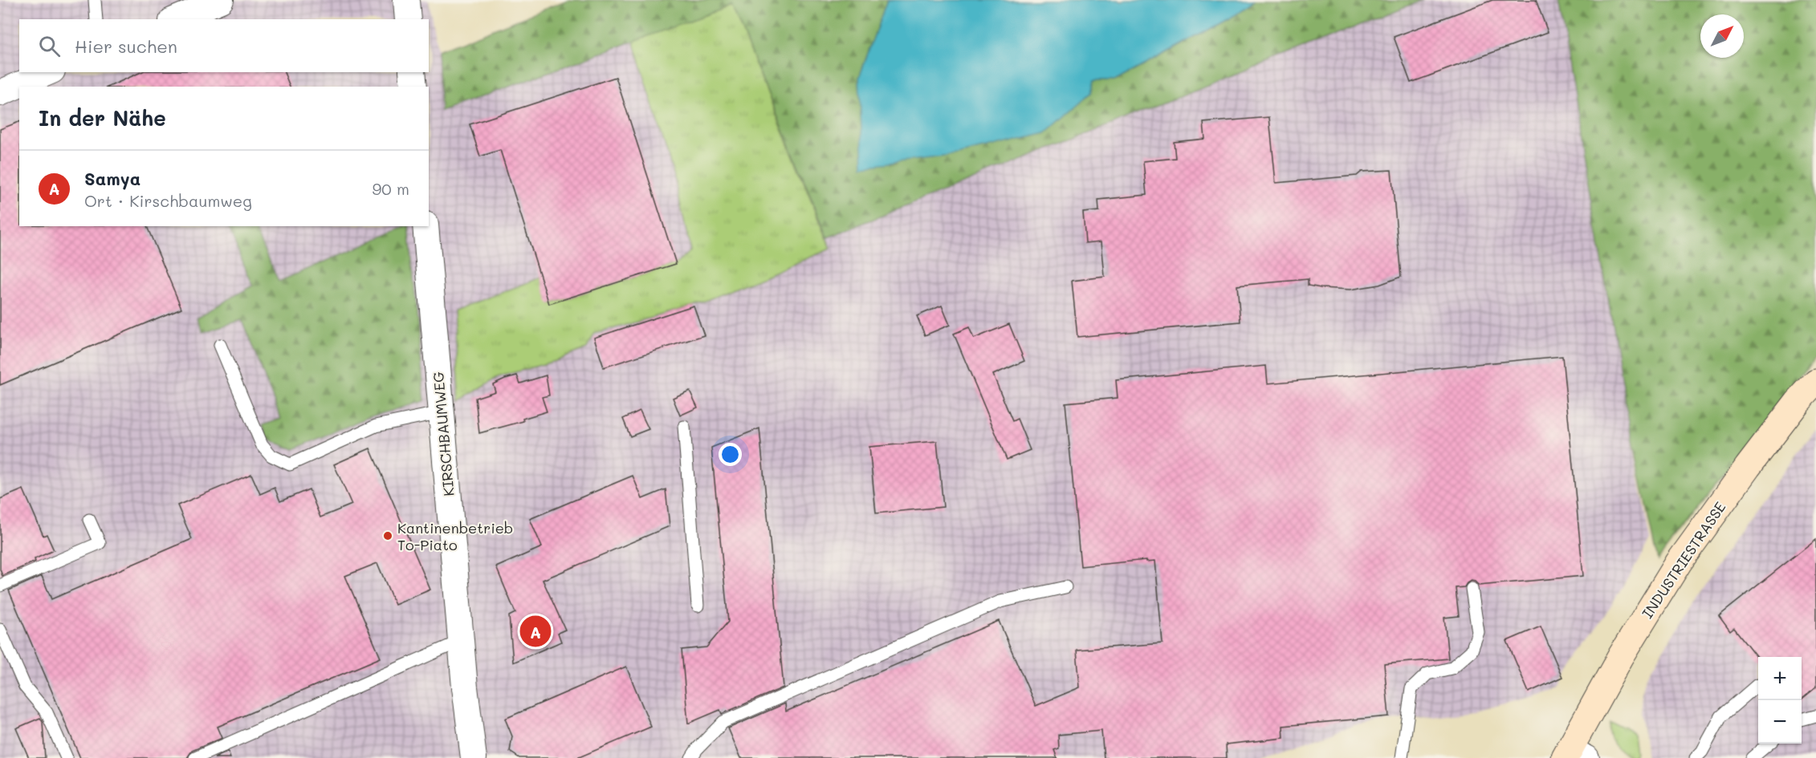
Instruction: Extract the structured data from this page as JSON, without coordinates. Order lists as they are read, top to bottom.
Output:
{
  "streets": {
    "main road": ["INDUSTRIESTRASSE"],
    "street": ["KIRSCHBAUMWEG"]
  },
  "places": ["Kantinenbetrieb To-Piato"],
  "north": "top right",
  "page": {
    "search": "Hier suchen",
    "heading": "In der Nähe",
    "list": [
      {
        "mark": "A",
        "name": "Samya",
        "note": "Ort · Kirschbaumweg",
        "value": "90 m"
      }
    ],
    "pins": "A",
    "map_buttons": ["+", "−"]
  }
}
